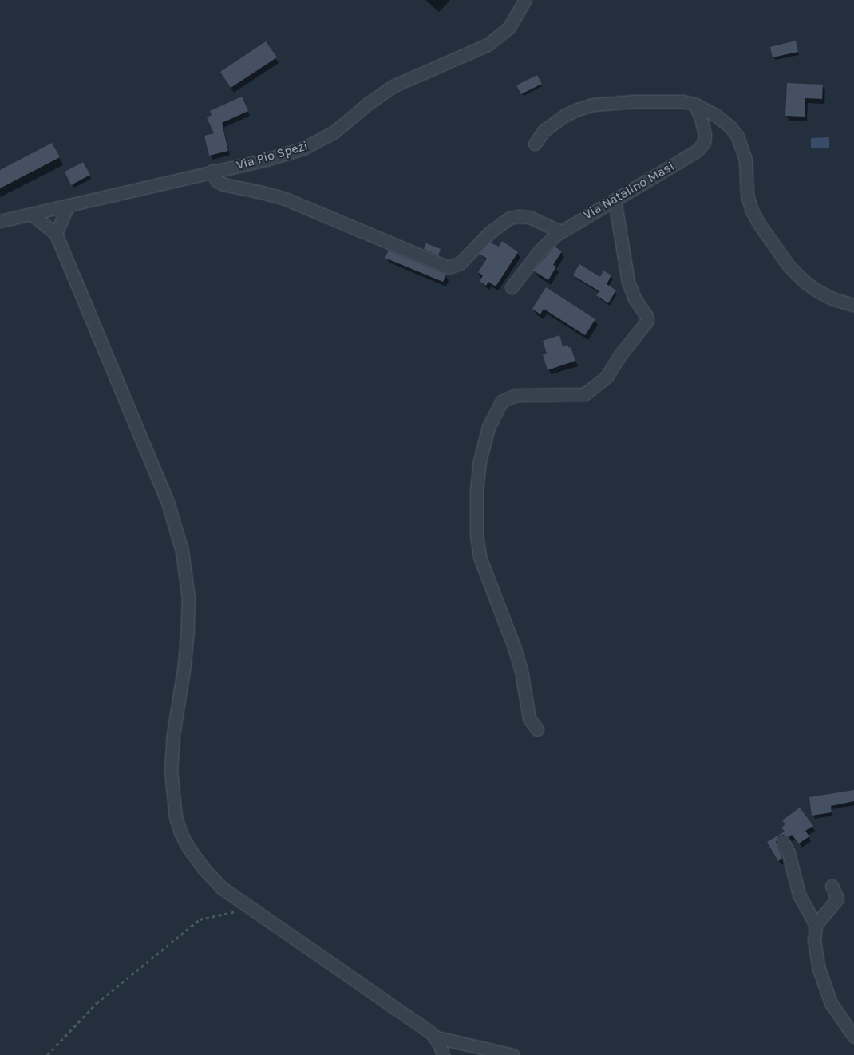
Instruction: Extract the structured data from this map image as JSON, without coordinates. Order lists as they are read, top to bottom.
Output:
{
  "streets": {
    "street": ["Via Pio Spezi", "Via Natalino Masi"]
  }
}
